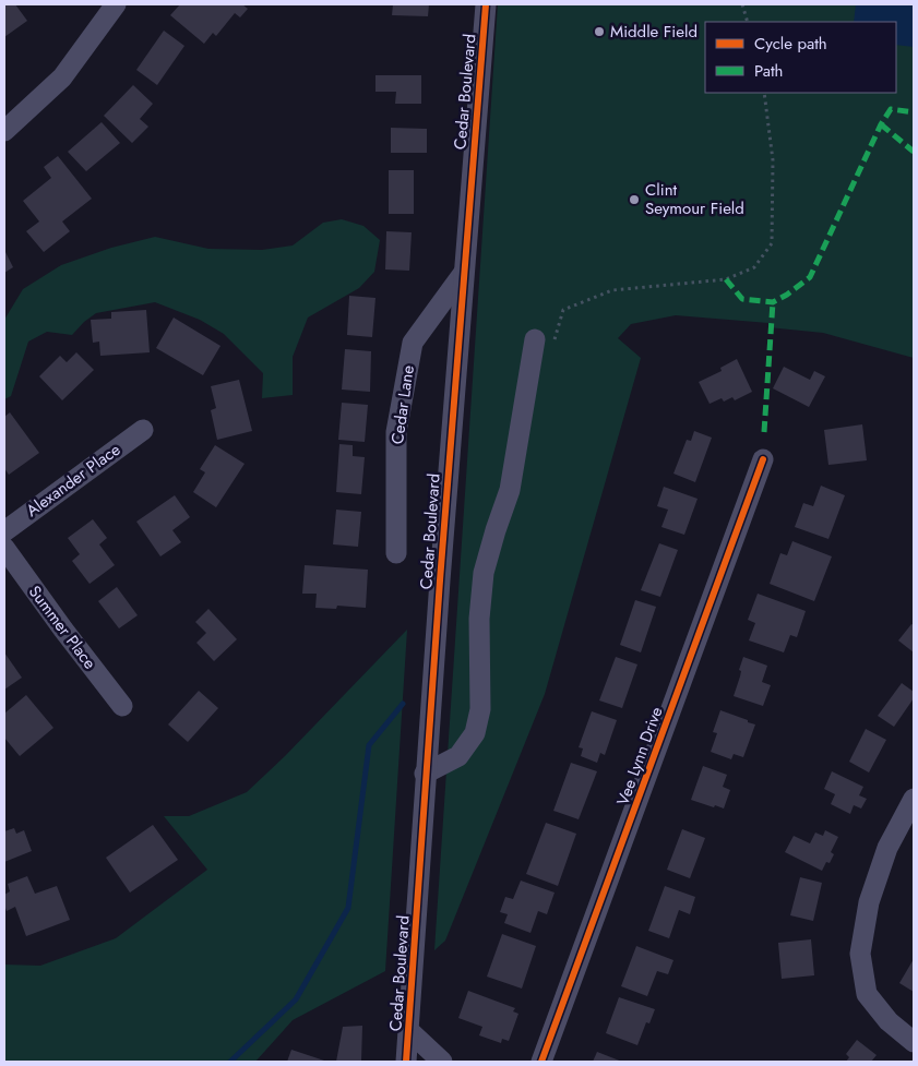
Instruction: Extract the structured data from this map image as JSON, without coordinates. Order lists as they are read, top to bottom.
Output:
{
  "streets": {
    "street": [
      "Cedar Boulevard",
      "Cedar Lane",
      "Alexander Place",
      "Summer Place",
      "Vee Lynn Drive"
    ]
  },
  "crossings": [
    ["Cedar Boulevard", "Cedar Lane"]
  ],
  "places": ["Middle Field", "Clint Seymour Field"],
  "legend": ["Cycle path", "Path"]
}
